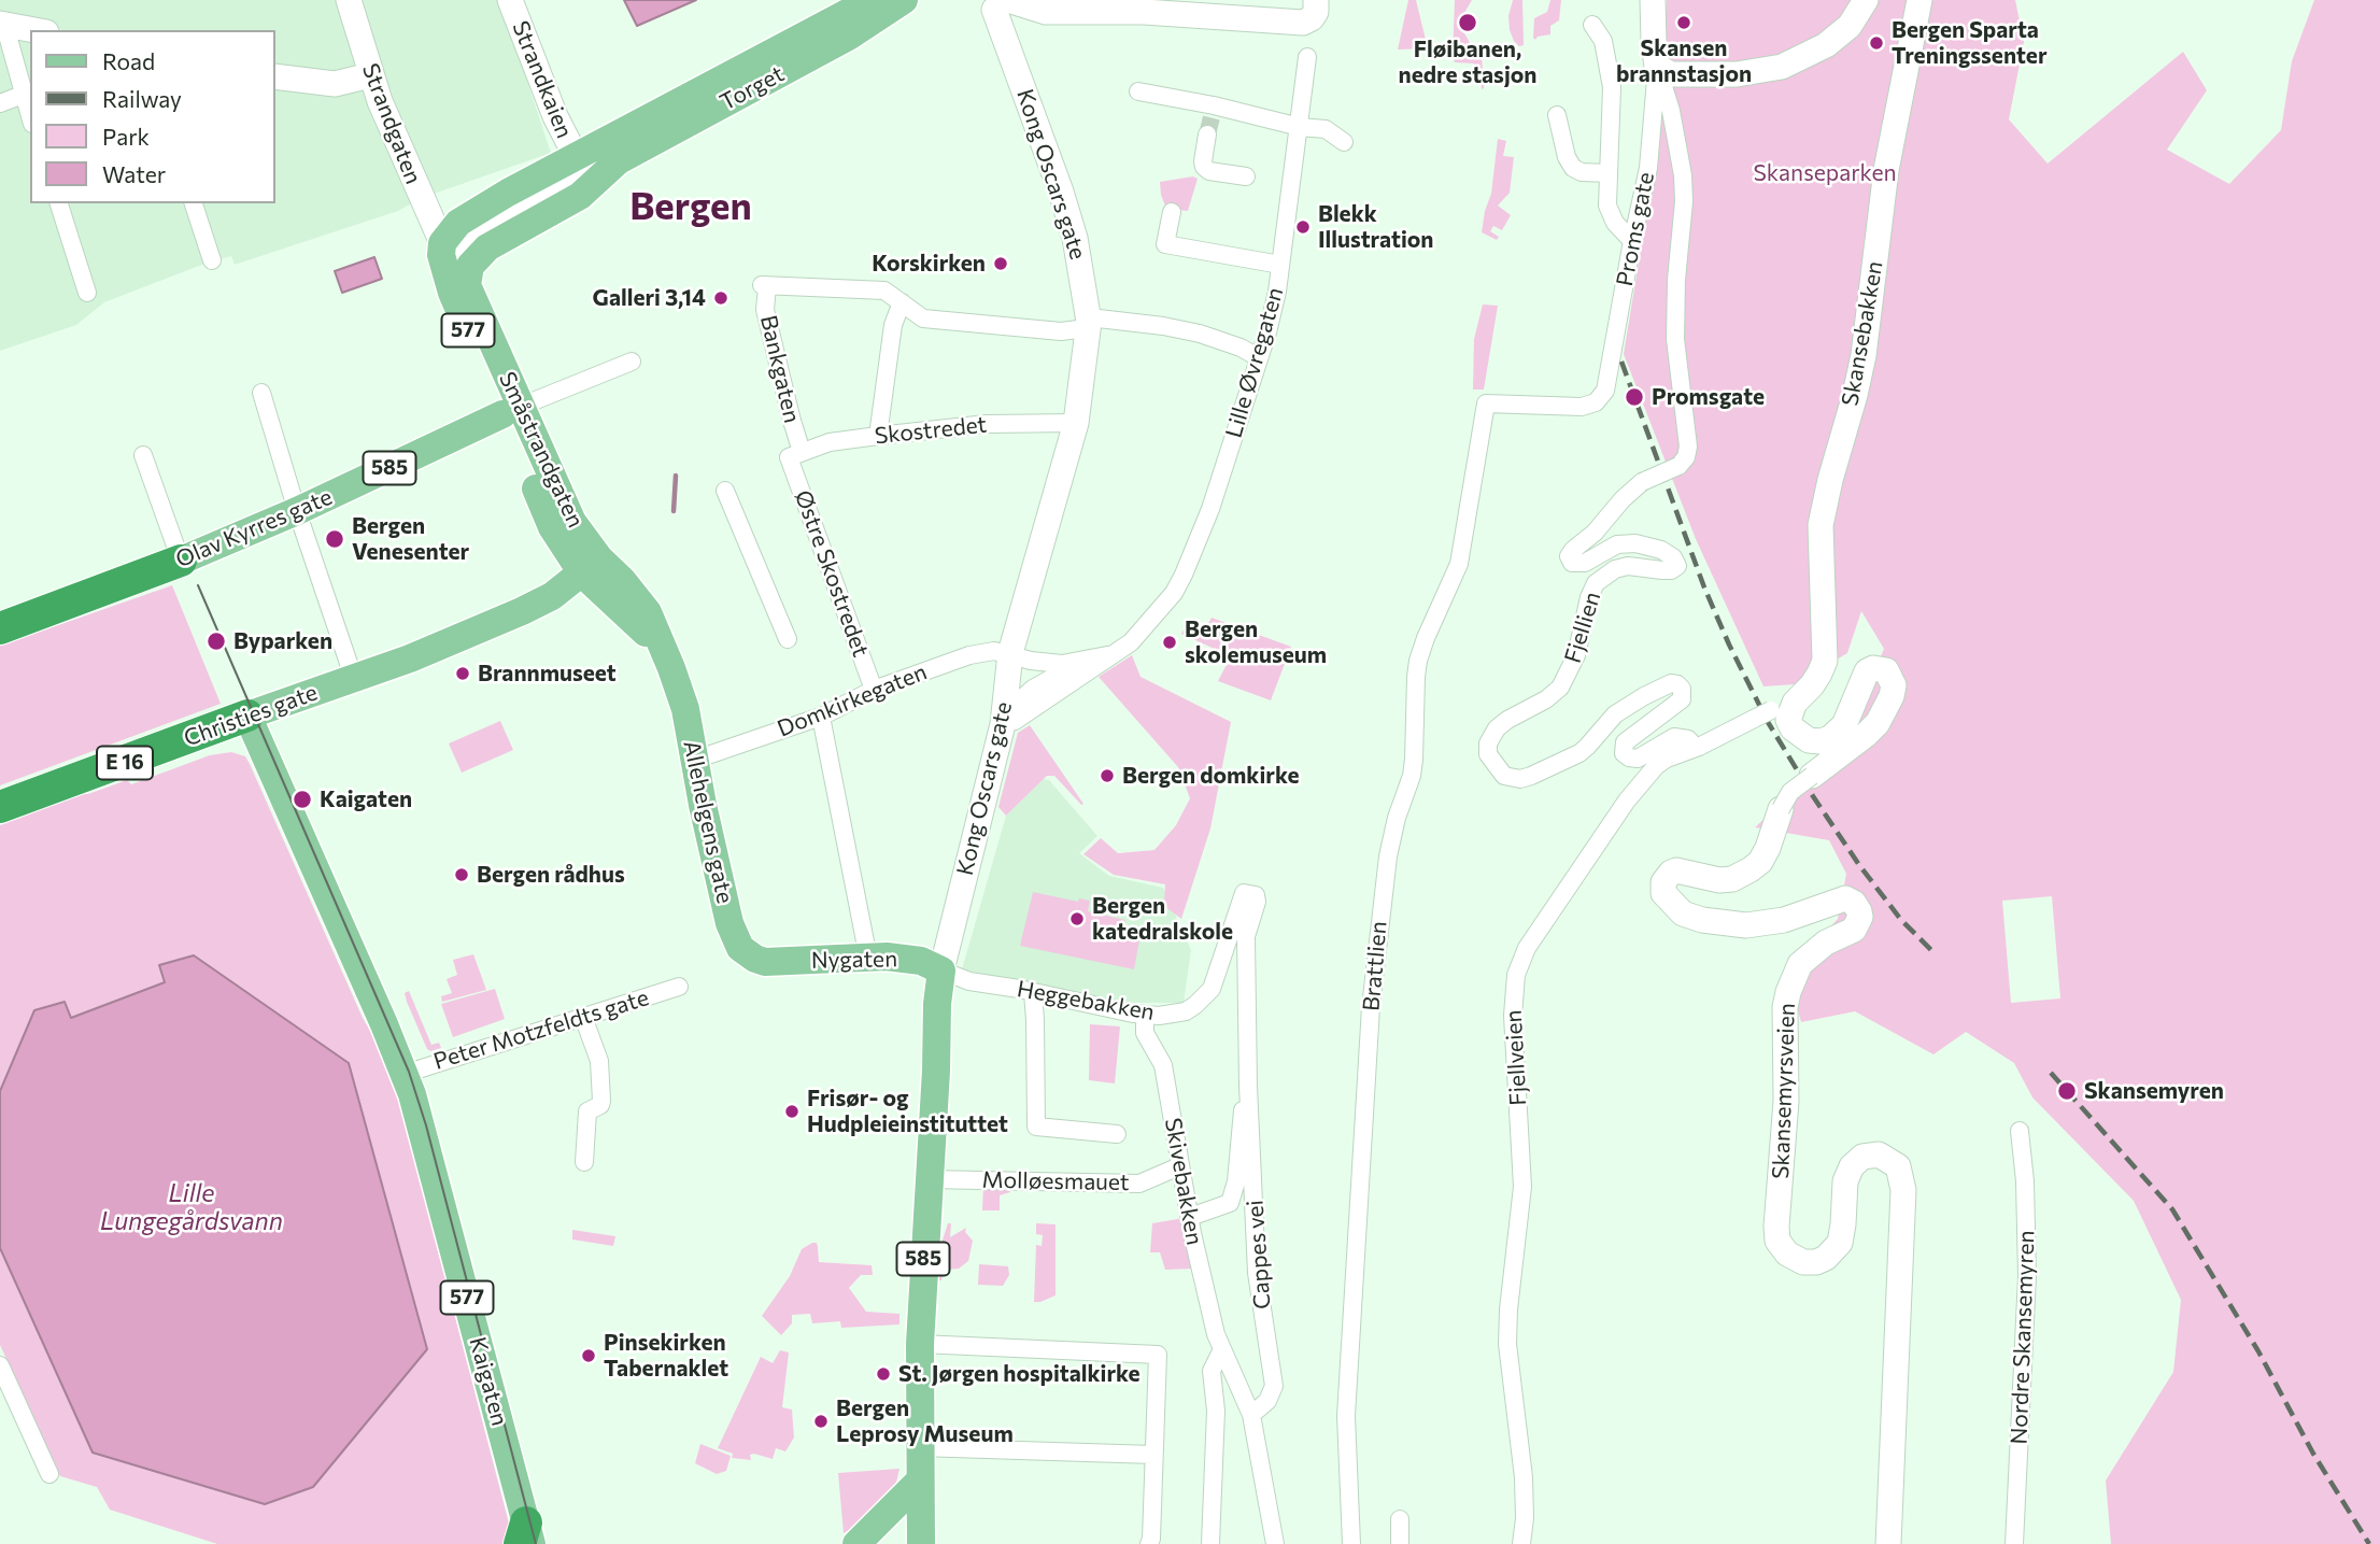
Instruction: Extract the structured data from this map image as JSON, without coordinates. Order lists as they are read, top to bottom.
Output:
{
  "streets": {
    "highway": ["Olav Kyrres gate", "Christies gate", "E 16"],
    "main road": [
      "Torget",
      "Kong Oscars gate",
      "577",
      "Småstrandgaten",
      "585",
      "Allehelgens gate",
      "Nygaten",
      "Kaigaten"
    ],
    "street": [
      "Strandkaien",
      "Strandgaten",
      "Proms gate",
      "Skansebakken",
      "Lille Øvregaten",
      "Bankgaten",
      "Skostredet",
      "Østre Skostredet",
      "Fjellien",
      "Domkirkegaten",
      "Brattlien",
      "Heggebakken",
      "Peter Motzfeldts gate",
      "Fjellveien",
      "Skansemyrsveien",
      "Molløesmauet",
      "Skivebakken",
      "Cappes vei",
      "Nordre Skansemyren"
    ]
  },
  "crossings": [
    ["Strandkaien", "Torget"],
    ["Strandkaien", "577"],
    ["Torget", "577"],
    ["Torget", "Småstrandgaten"],
    ["Strandgaten", "577"],
    ["Strandgaten", "Småstrandgaten"],
    ["Kong Oscars gate", "Lille Øvregaten"],
    ["Kong Oscars gate", "Skostredet"],
    ["Kong Oscars gate", "Domkirkegaten"],
    ["Kong Oscars gate", "Nygaten"],
    ["Kong Oscars gate", "Heggebakken"],
    ["Kong Oscars gate", "Molløesmauet"],
    ["Proms gate", "Fjellien"],
    ["Proms gate", "Brattlien"],
    ["577", "Småstrandgaten"],
    ["Skansebakken", "Fjellveien"],
    ["Skansebakken", "Skansemyrsveien"],
    ["Bankgaten", "Skostredet"],
    ["Bankgaten", "Østre Skostredet"],
    ["Skostredet", "Østre Skostredet"],
    ["Småstrandgaten", "Olav Kyrres gate"],
    ["Småstrandgaten", "Christies gate"],
    ["Småstrandgaten", "Allehelgens gate"],
    ["Østre Skostredet", "Domkirkegaten"],
    ["Fjellien", "Fjellveien"],
    ["Domkirkegaten", "Allehelgens gate"],
    ["Christies gate", "Allehelgens gate"],
    ["Christies gate", "Kaigaten"],
    ["Allehelgens gate", "Nygaten"],
    ["Nygaten", "Heggebakken"],
    ["Heggebakken", "Skivebakken"],
    ["Heggebakken", "Cappes vei"],
    ["Peter Motzfeldts gate", "Kaigaten"],
    ["Fjellveien", "Skansemyrsveien"],
    ["Molløesmauet", "Skivebakken"],
    ["Skivebakken", "Cappes vei"]
  ],
  "districts": ["Bergen"],
  "water": ["Lille Lungegårdsvann"],
  "parks": ["Skanseparken"],
  "places": [
    "Fløibanen, nedre stasjon",
    "Skansen brannstasjon",
    "Bergen Sparta Treningssenter",
    "Blekk Illustration",
    "Korskirken",
    "Galleri 3,14",
    "Promsgate",
    "Bergen Venesenter",
    "Byparken",
    "Bergen skolemuseum",
    "Brannmuseet",
    "Bergen domkirke",
    "Kaigaten",
    "Bergen rådhus",
    "Bergen katedralskole",
    "Skansemyren",
    "Frisør- og Hudpleieinstituttet",
    "Pinsekirken Tabernaklet",
    "St. Jørgen hospitalkirke",
    "Bergen Leprosy Museum"
  ],
  "legend": [
    "Road",
    "Railway",
    "Park",
    "Water"
  ]
}
